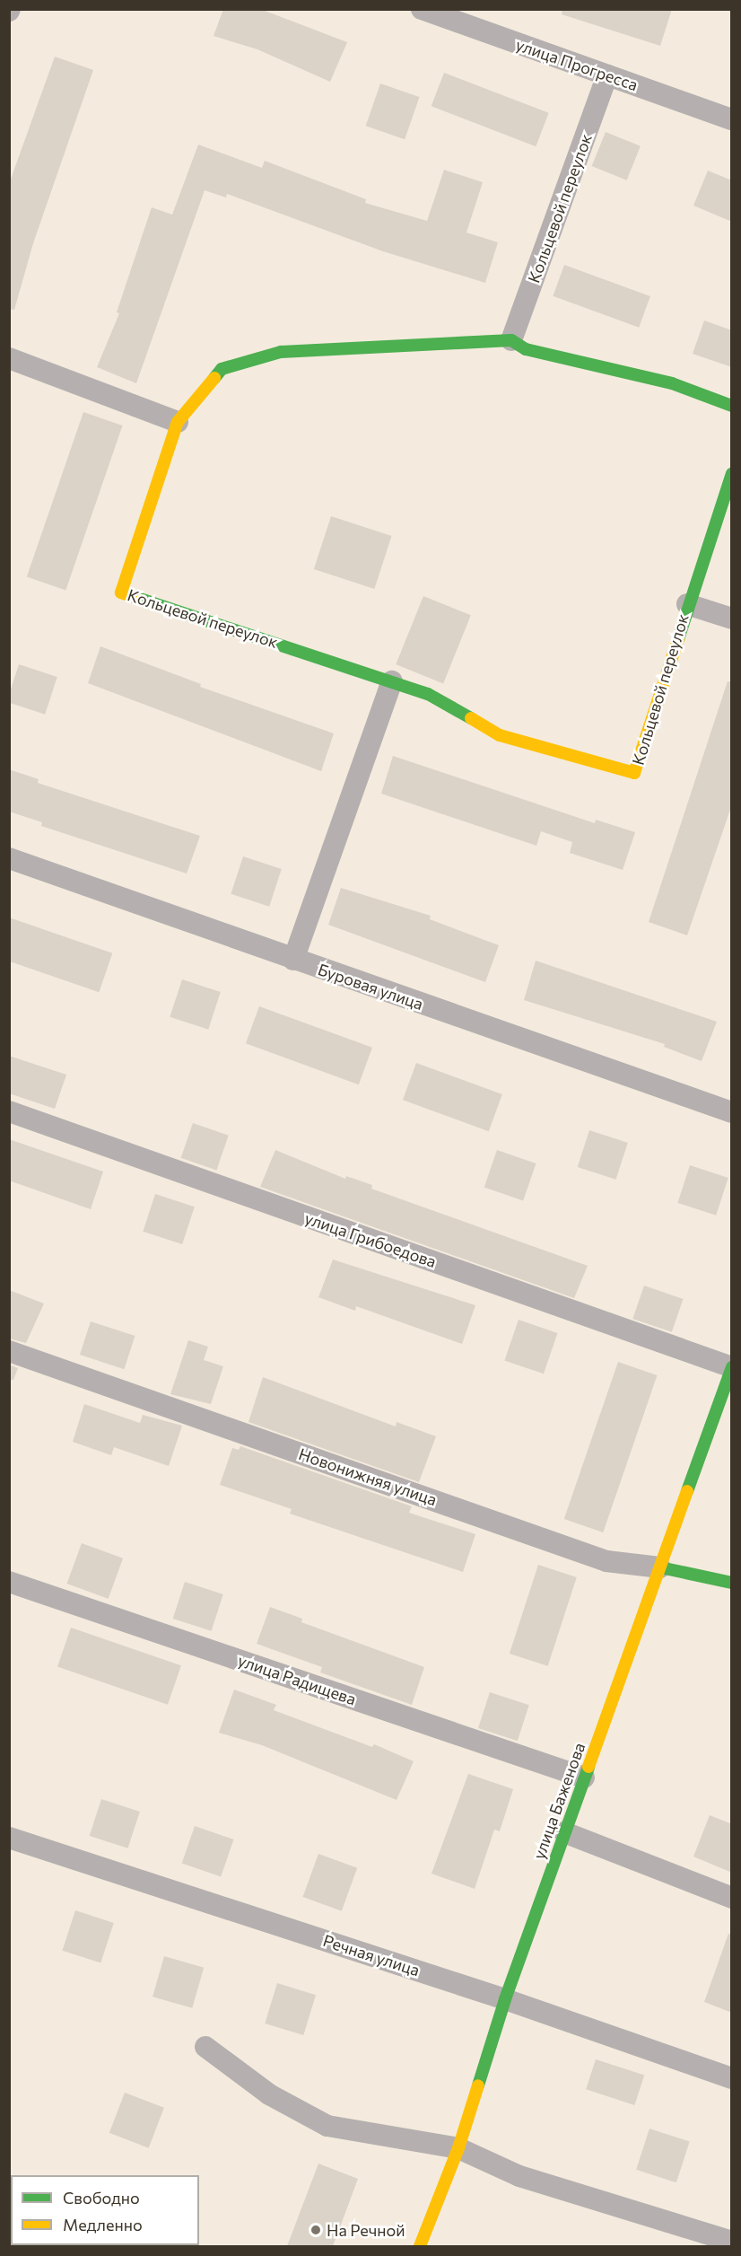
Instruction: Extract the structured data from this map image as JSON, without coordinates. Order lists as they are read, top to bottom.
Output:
{
  "streets": {
    "street": [
      "улица Прогресса",
      "Кольцевой переулок",
      "Буровая улица",
      "улица Грибоедова",
      "Новонижняя улица",
      "улица Радищева",
      "улица Баженова",
      "Речная улица"
    ]
  },
  "crossings": [
    ["улица Прогресса", "Кольцевой переулок"],
    ["улица Грибоедова", "улица Баженова"],
    ["Новонижняя улица", "улица Баженова"],
    ["улица Радищева", "улица Баженова"],
    ["улица Баженова", "Речная улица"]
  ],
  "places": ["На Речной"],
  "legend": ["Свободно", "Медленно"]
}
